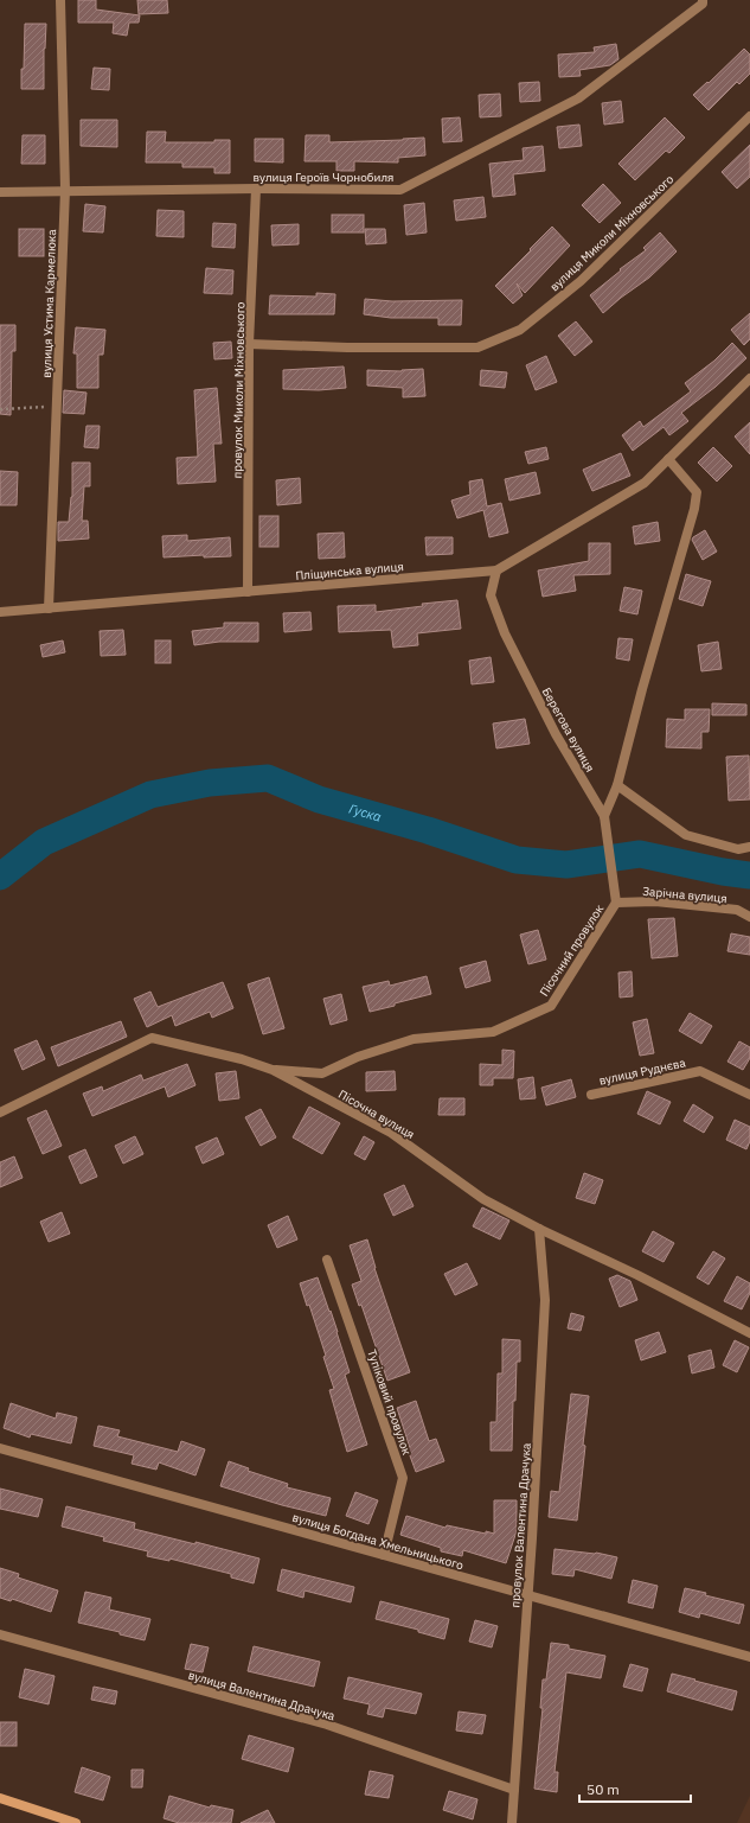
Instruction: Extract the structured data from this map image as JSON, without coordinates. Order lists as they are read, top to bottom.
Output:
{
  "streets": {
    "street": [
      "вулиця Героїв Чорнобиля",
      "вулиця Миколи Міхновського",
      "вулиця Устима Кармелюка",
      "провулок Миколи Міхновського",
      "Пліщинська вулиця",
      "Берегова вулиця",
      "Зарічна вулиця",
      "Пісочний провулок",
      "вулиця Руднєва",
      "Пісочна вулиця",
      "Тупіковий провулок",
      "провулок Валентина Драчука",
      "вулиця Богдана Хмельницького",
      "вулиця Валентина Драчука"
    ]
  },
  "crossings": [
    ["вулиця Героїв Чорнобиля", "вулиця Устима Кармелюка"],
    ["вулиця Героїв Чорнобиля", "провулок Миколи Міхновського"],
    ["вулиця Миколи Міхновського", "провулок Миколи Міхновського"],
    ["вулиця Устима Кармелюка", "Пліщинська вулиця"],
    ["провулок Миколи Міхновського", "Пліщинська вулиця"],
    ["Пліщинська вулиця", "Берегова вулиця"],
    ["Берегова вулиця", "Зарічна вулиця"],
    ["Берегова вулиця", "Пісочний провулок"],
    ["Зарічна вулиця", "Пісочний провулок"],
    ["Пісочний провулок", "Пісочна вулиця"],
    ["Пісочна вулиця", "провулок Валентина Драчука"],
    ["Тупіковий провулок", "вулиця Богдана Хмельницького"],
    ["провулок Валентина Драчука", "вулиця Богдана Хмельницького"],
    ["провулок Валентина Драчука", "вулиця Валентина Драчука"]
  ],
  "water": ["Гуска"],
  "scale_bar": "50 m"
}
